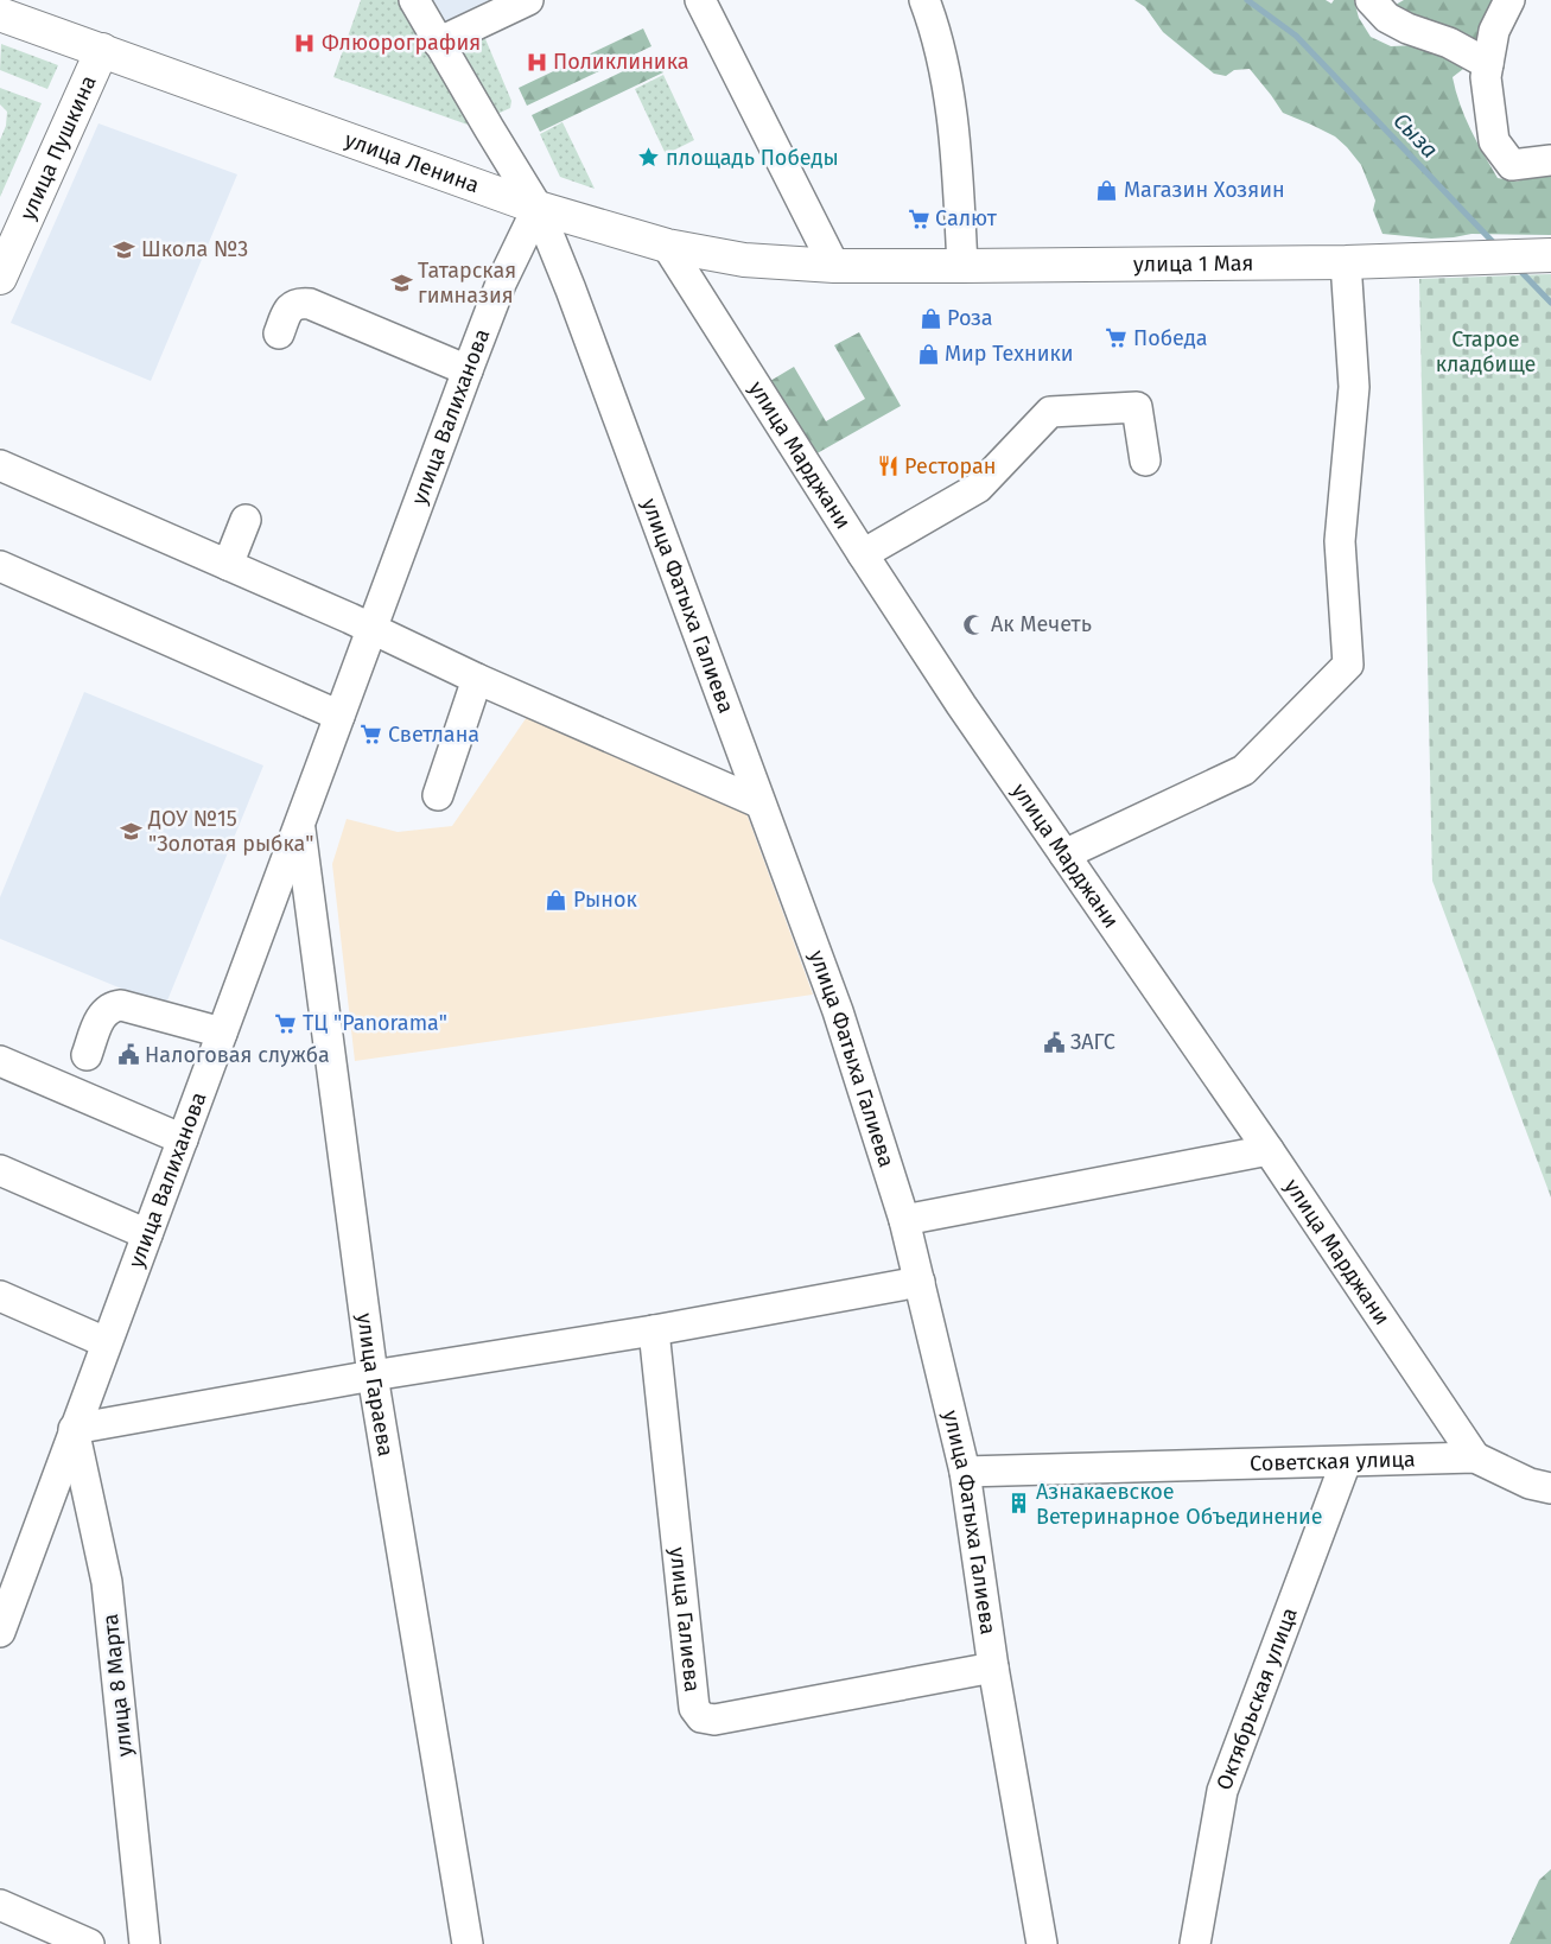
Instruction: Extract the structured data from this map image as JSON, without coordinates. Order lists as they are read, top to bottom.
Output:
{
  "streets": {
    "main road": ["улица Пушкина", "улица Ленина", "улица 1 Мая"],
    "street": [
      "улица Валиханова",
      "улица Марджани",
      "улица Фатыха Галиева",
      "улица Гараева",
      "Советская улица",
      "улица Галиева",
      "улица 8 Марта",
      "Октябрьская улица"
    ]
  },
  "crossings": [
    ["улица Пушкина", "улица Ленина"],
    ["улица Ленина", "улица 1 Мая"],
    ["улица Ленина", "улица Валиханова"],
    ["улица Ленина", "улица Марджани"],
    ["улица Ленина", "улица Фатыха Галиева"],
    ["улица Валиханова", "улица Фатыха Галиева"],
    ["улица Валиханова", "улица Гараева"],
    ["улица Валиханова", "улица 8 Марта"],
    ["улица Марджани", "Советская улица"],
    ["улица Фатыха Галиева", "Советская улица"],
    ["улица Фатыха Галиева", "улица Галиева"],
    ["Советская улица", "Октябрьская улица"]
  ],
  "water": ["Сыза"],
  "parks": ["Старое кладбище"],
  "places": {
    "hospital": ["Флюорография", "Поликлиника"],
    "place": ["площадь Победы"],
    "shop": [
      "Магазин Хозяин",
      "Роза",
      "Мир Техники",
      "Рынок"
    ],
    "supermarket": [
      "Салют",
      "Победа",
      "Светлана",
      "ТЦ \"Panorama\""
    ],
    "school or university": ["Школа №3", "Татарская гимназия", "ДОУ №15 \"Золотая рыбка\""],
    "restaurant": ["Ресторан"],
    "mosque": ["Ак Мечеть"],
    "public building": ["ЗАГС", "Налоговая служба"],
    "building": ["Азнакаевское Ветеринарное Объединение"]
  }
}
